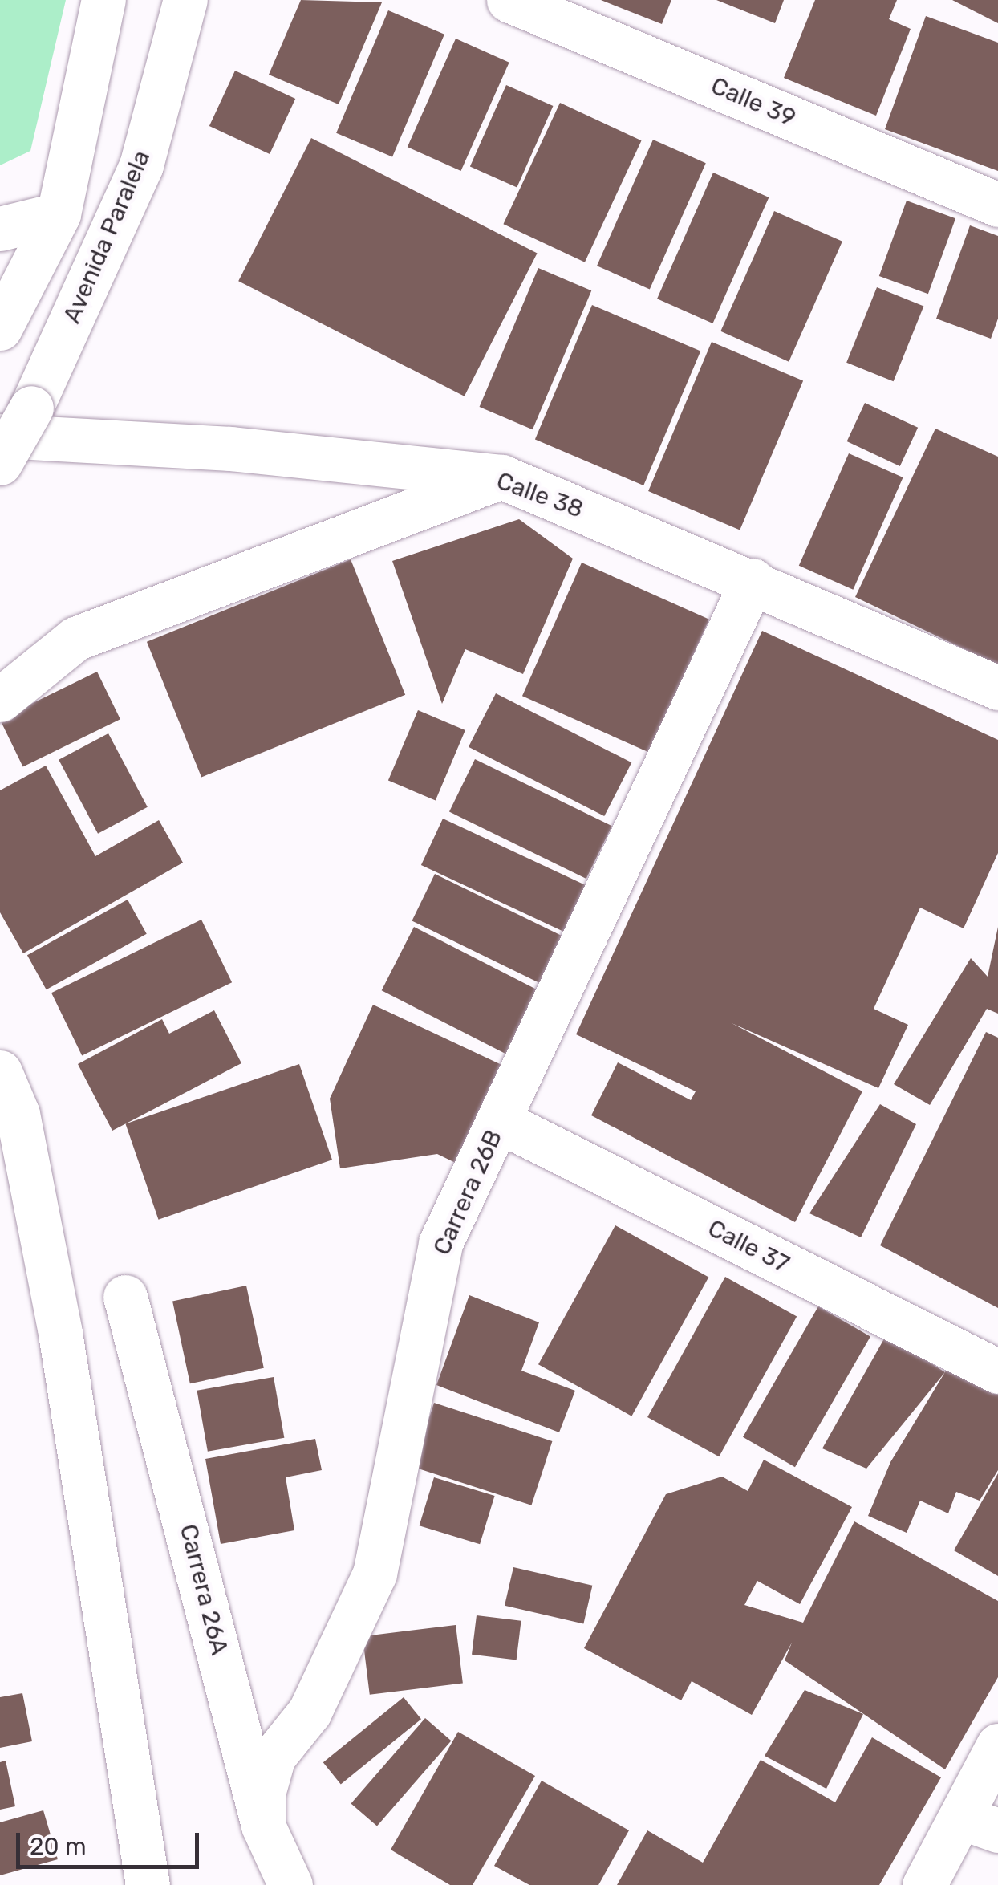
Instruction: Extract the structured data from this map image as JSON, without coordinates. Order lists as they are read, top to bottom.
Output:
{
  "streets": {
    "street": [
      "Calle 39",
      "Avenida Paralela",
      "Calle 38",
      "Carrera 26B",
      "Calle 37",
      "Carrera 26A"
    ]
  },
  "crossings": [
    ["Avenida Paralela", "Calle 38"],
    ["Calle 38", "Carrera 26B"],
    ["Carrera 26B", "Calle 37"],
    ["Carrera 26B", "Carrera 26A"]
  ],
  "scale_bar": "20 m"
}
